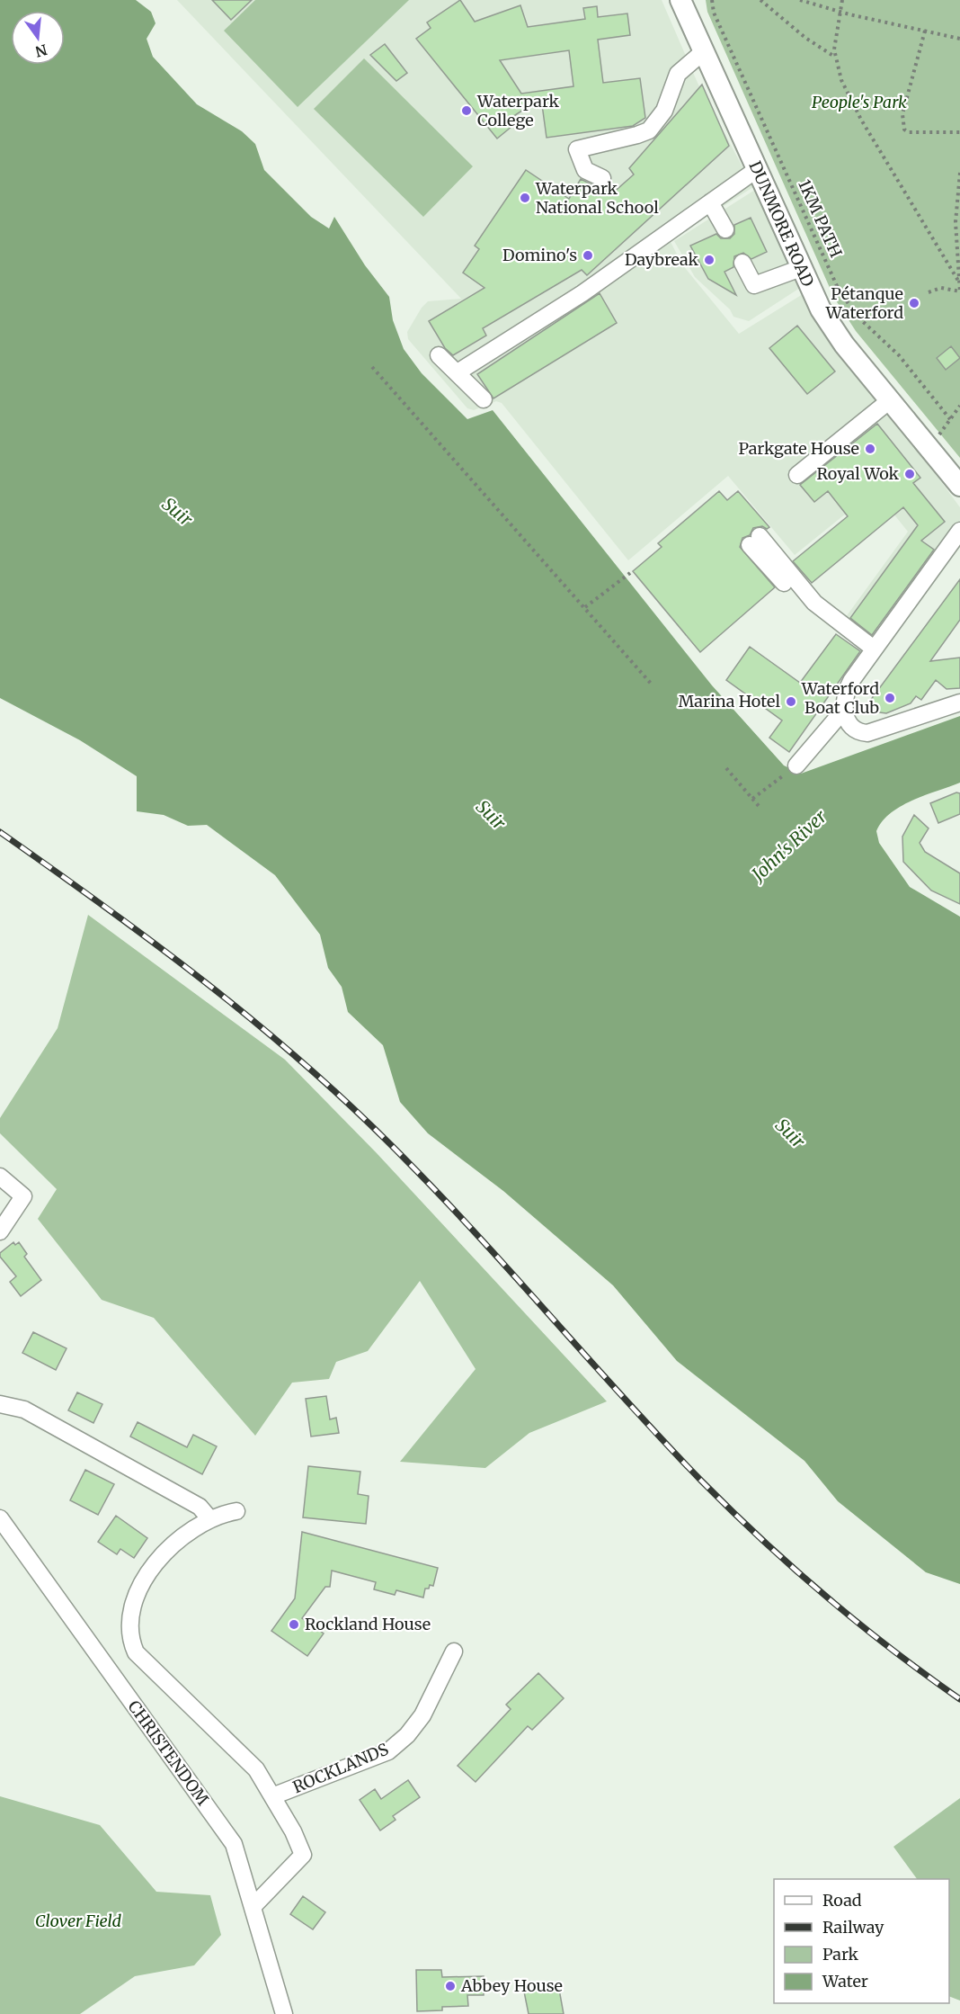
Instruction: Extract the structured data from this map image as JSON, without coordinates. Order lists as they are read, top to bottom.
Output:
{
  "streets": {
    "main road": ["DUNMORE ROAD"],
    "street": ["CHRISTENDOM", "ROCKLANDS"],
    "path": ["1KM PATH"]
  },
  "water": ["Suir", "John's River"],
  "parks": ["People's Park", "Clover Field"],
  "places": [
    "Waterpark College",
    "Waterpark National School",
    "Domino's",
    "Daybreak",
    "Pétanque Waterford",
    "Parkgate House",
    "Royal Wok",
    "Waterford Boat Club",
    "Marina Hotel",
    "Rockland House",
    "Abbey House"
  ],
  "legend": [
    "Road",
    "Railway",
    "Park",
    "Water"
  ],
  "north": "bottom"
}
